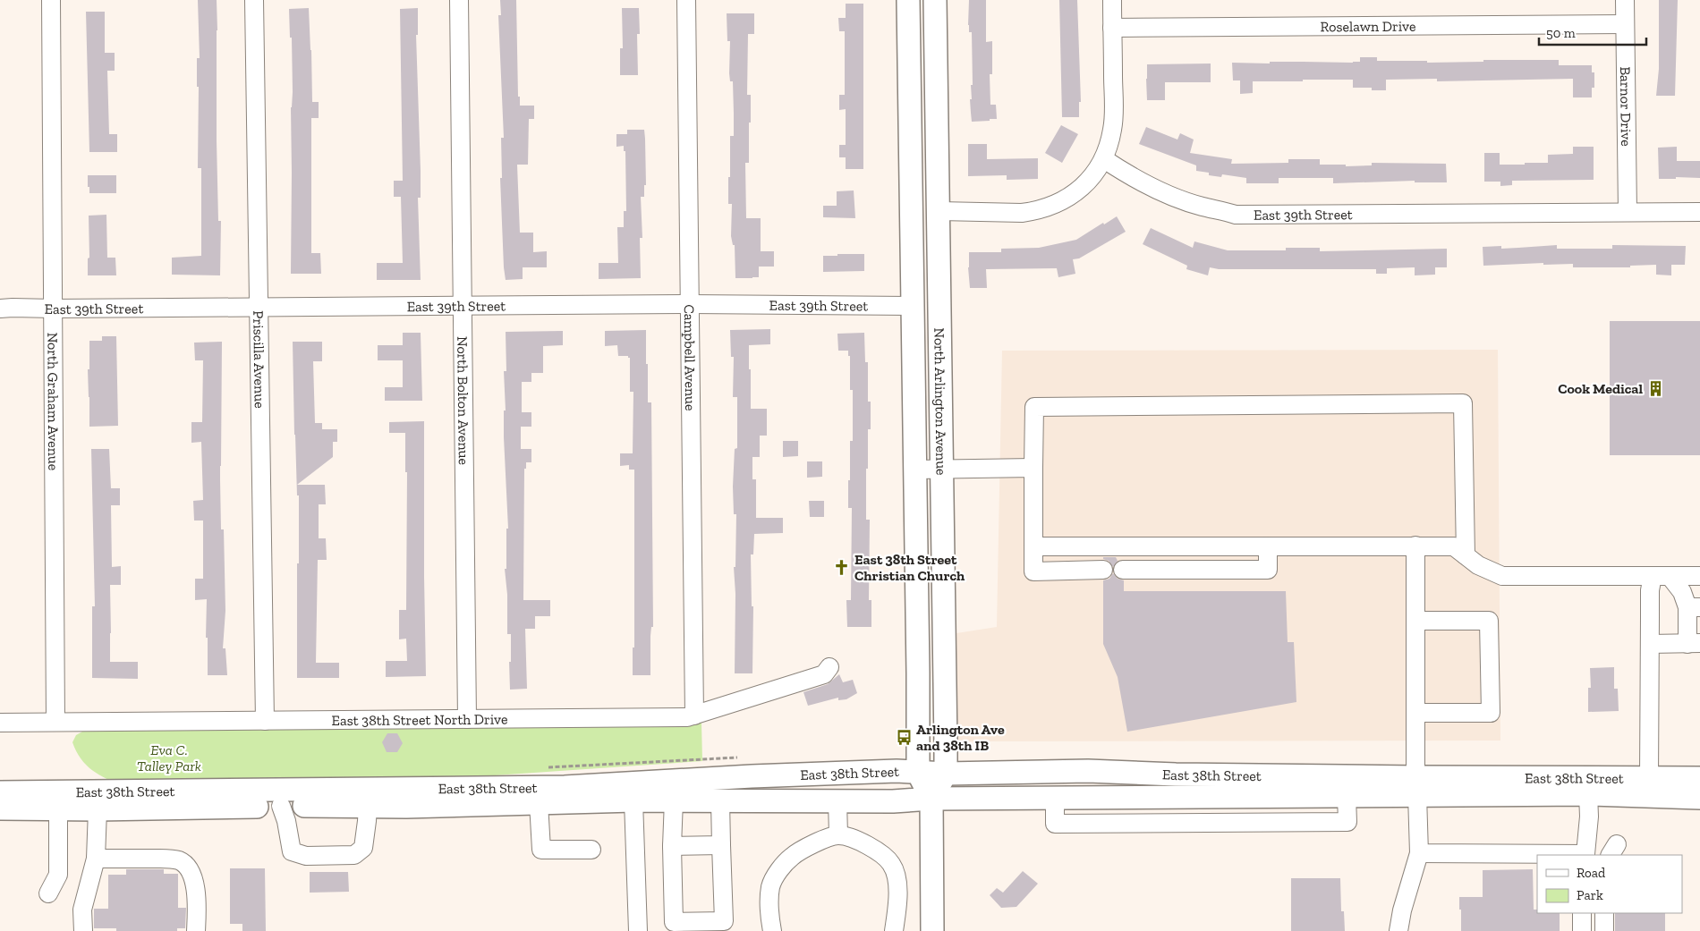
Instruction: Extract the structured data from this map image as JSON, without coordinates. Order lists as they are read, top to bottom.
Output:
{
  "streets": {
    "main road": ["North Arlington Avenue", "East 38th Street"],
    "street": [
      "Roselawn Drive",
      "Barnor Drive",
      "East 39th Street",
      "Campbell Avenue",
      "Priscilla Avenue",
      "North Bolton Avenue",
      "North Graham Avenue",
      "East 38th Street North Drive"
    ]
  },
  "crossings": [
    ["Roselawn Drive", "Barnor Drive"],
    ["Barnor Drive", "East 39th Street"],
    ["East 39th Street", "Campbell Avenue"],
    ["East 39th Street", "Priscilla Avenue"],
    ["East 39th Street", "North Bolton Avenue"],
    ["East 39th Street", "North Graham Avenue"],
    ["East 39th Street", "North Arlington Avenue"],
    ["Campbell Avenue", "East 38th Street North Drive"],
    ["Priscilla Avenue", "East 38th Street North Drive"],
    ["North Bolton Avenue", "East 38th Street North Drive"],
    ["North Graham Avenue", "East 38th Street North Drive"],
    ["North Arlington Avenue", "East 38th Street"]
  ],
  "parks": ["Eva C. Talley Park"],
  "places": {
    "building": ["Cook Medical"],
    "church": ["East 38th Street Christian Church"],
    "bus stop": ["Arlington Ave and 38th IB"]
  },
  "legend": ["Road", "Park"],
  "scale_bar": "50 m"
}
